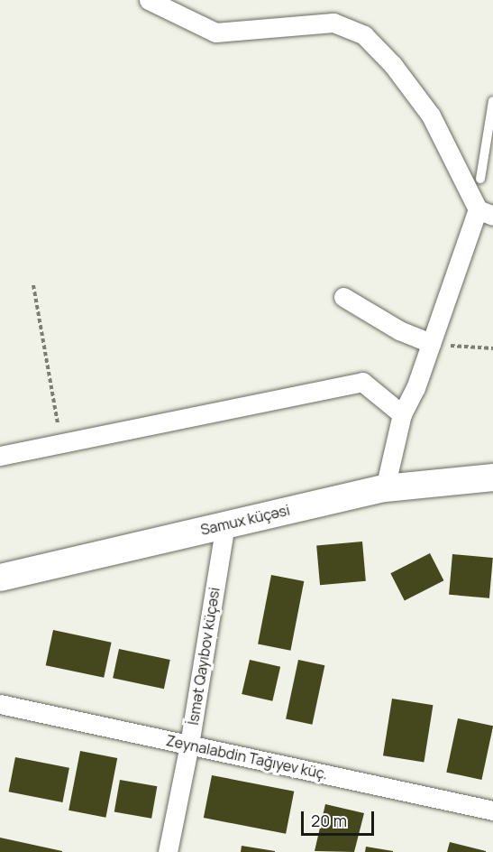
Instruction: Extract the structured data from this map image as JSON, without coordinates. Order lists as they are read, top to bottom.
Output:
{
  "streets": {
    "main road": ["Samux küçəsi"],
    "street": ["İsmət Qayıbov küçəsi", "Zeynalabdin Tağıyev küç."]
  },
  "crossings": [
    ["Samux küçəsi", "İsmət Qayıbov küçəsi"],
    ["İsmət Qayıbov küçəsi", "Zeynalabdin Tağıyev küç."]
  ],
  "scale_bar": "20 m"
}
